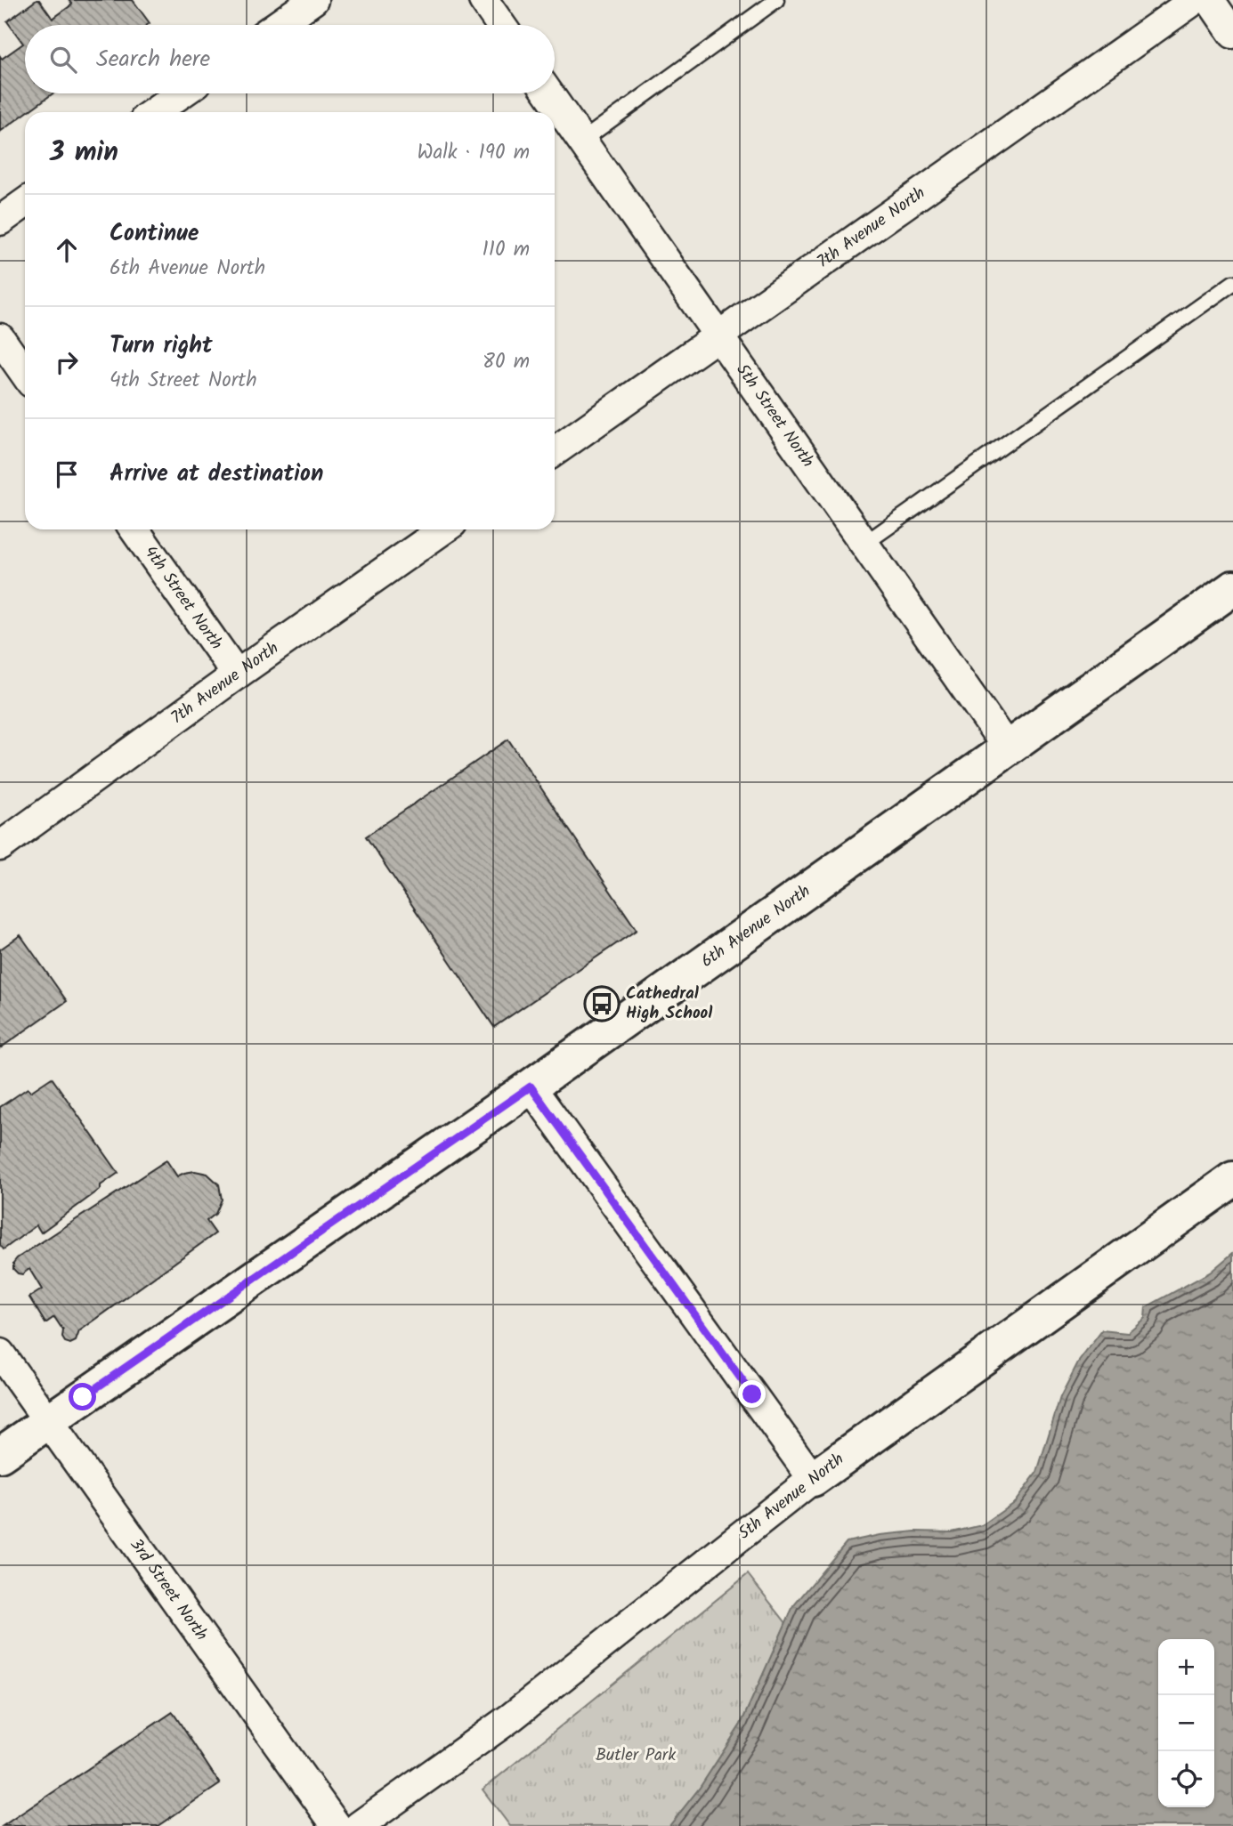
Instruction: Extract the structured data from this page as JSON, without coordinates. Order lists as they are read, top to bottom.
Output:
{
  "streets": {
    "street": [
      "7th Avenue North",
      "5th Street North",
      "4th Street North",
      "6th Avenue North",
      "5th Avenue North",
      "3rd Street North"
    ]
  },
  "crossings": [
    ["7th Avenue North", "5th Street North"],
    ["7th Avenue North", "4th Street North"],
    ["5th Street North", "6th Avenue North"],
    ["6th Avenue North", "3rd Street North"]
  ],
  "parks": ["Butler Park"],
  "places": {
    "bus stop": ["Cathedral High School"]
  },
  "page": {
    "search": "Search here",
    "heading": ["3 min", "Walk · 190 m"],
    "list": [
      ["Continue", "6th Avenue North", "110 m"],
      ["Turn right", "4th Street North", "80 m"],
      "Arrive at destination"
    ],
    "map_buttons": ["+", "−"]
  }
}
